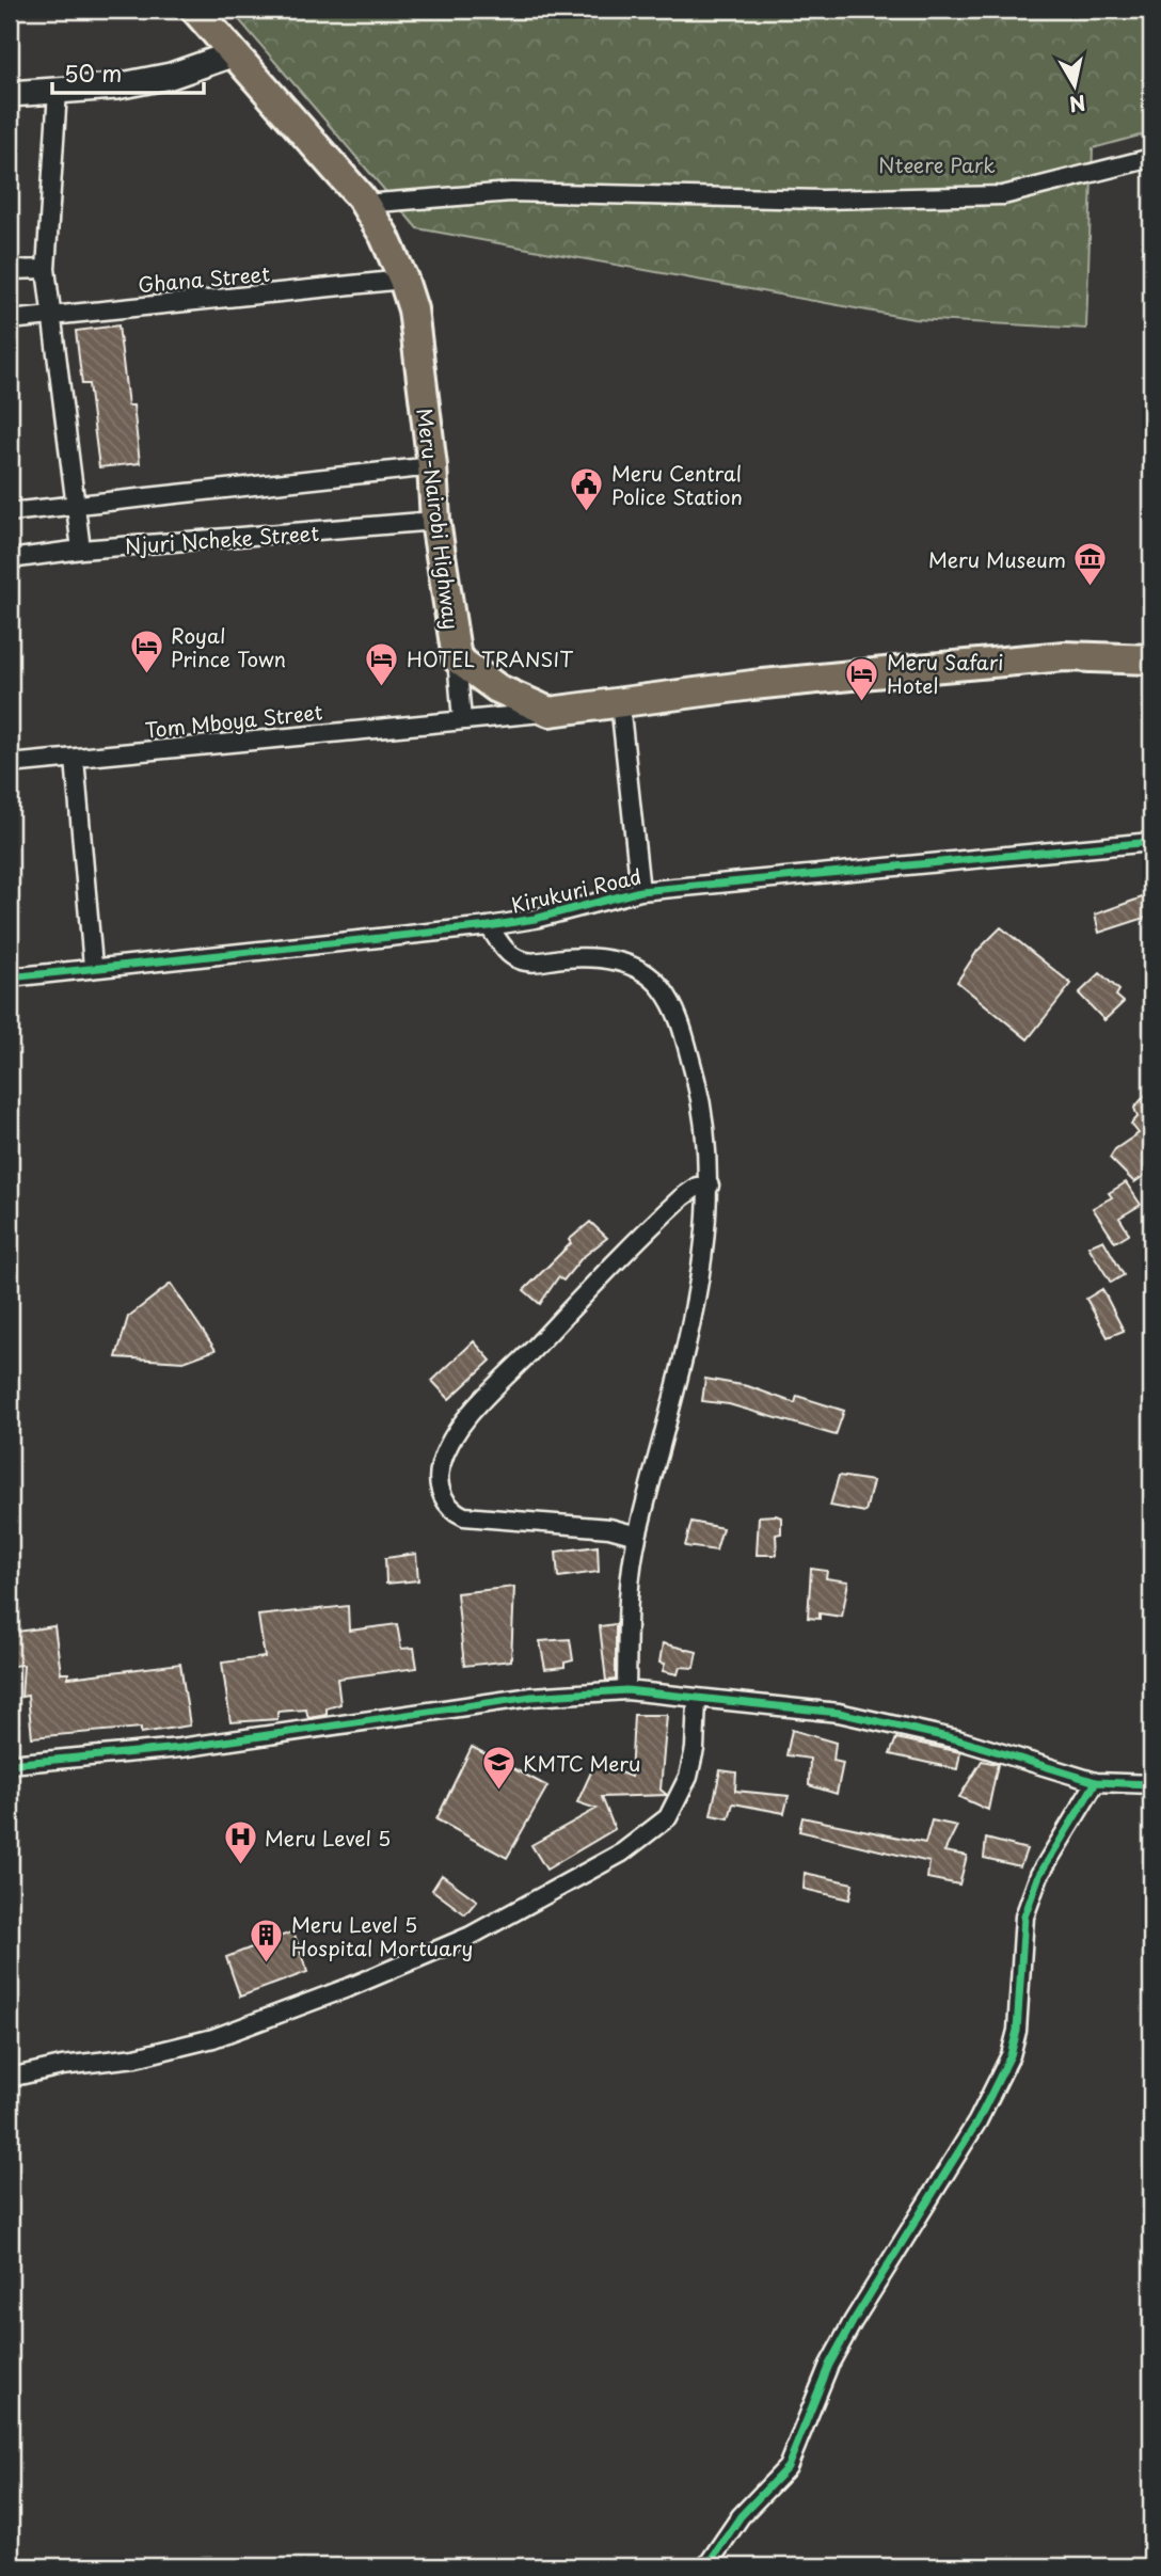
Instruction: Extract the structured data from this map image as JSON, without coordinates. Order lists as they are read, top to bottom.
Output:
{
  "streets": {
    "highway": ["Meru-Nairobi Highway"],
    "street": [
      "Ghana Street",
      "Njuri Ncheke Street",
      "Tom Mboya Street",
      "Kirukuri Road"
    ]
  },
  "crossings": [
    ["Ghana Street", "Meru-Nairobi Highway"],
    ["Meru-Nairobi Highway", "Njuri Ncheke Street"],
    ["Meru-Nairobi Highway", "Tom Mboya Street"]
  ],
  "parks": ["Nteere Park"],
  "places": {
    "public building": ["Meru Central Police Station"],
    "museum": ["Meru Museum"],
    "hotel": ["Royal Prince Town", "HOTEL TRANSIT", "Meru Safari Hotel"],
    "school or university": ["KMTC Meru"],
    "hospital": ["Meru Level 5"],
    "building": ["Meru Level 5 Hospital Mortuary"]
  },
  "scale_bar": "50 m",
  "north": "bottom"
}
